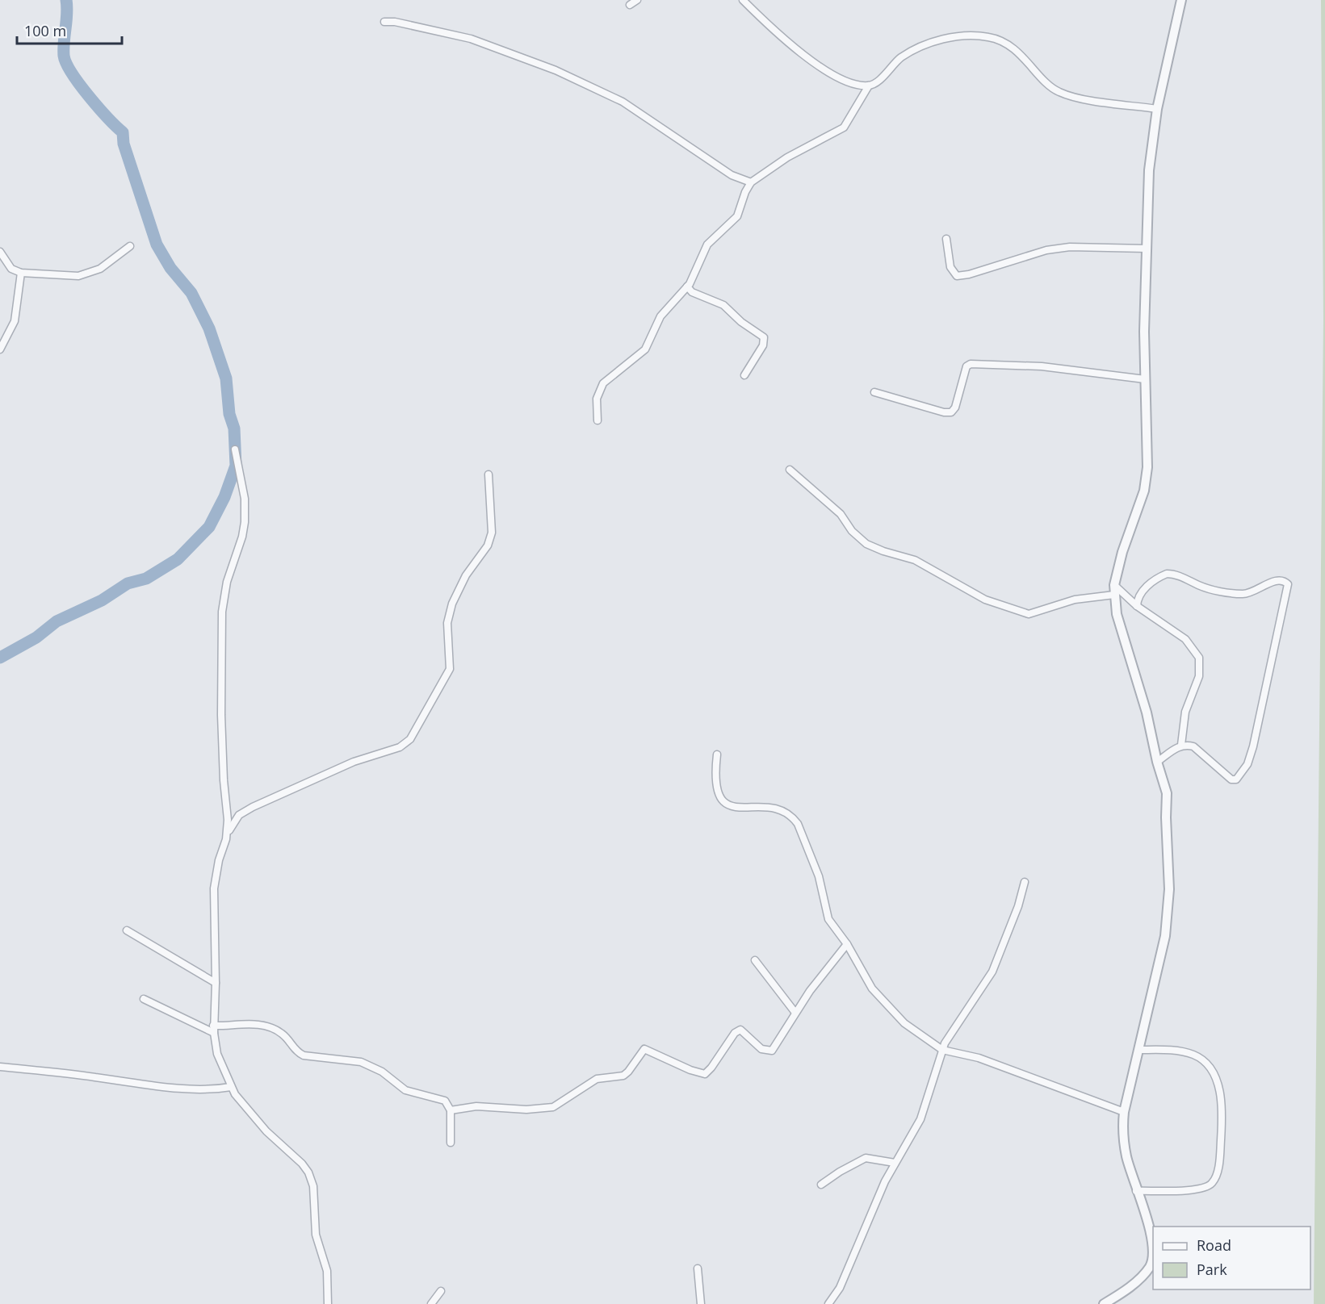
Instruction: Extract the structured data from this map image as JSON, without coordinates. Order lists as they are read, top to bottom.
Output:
{
  "legend": ["Road", "Park"],
  "scale_bar": "100 m"
}
